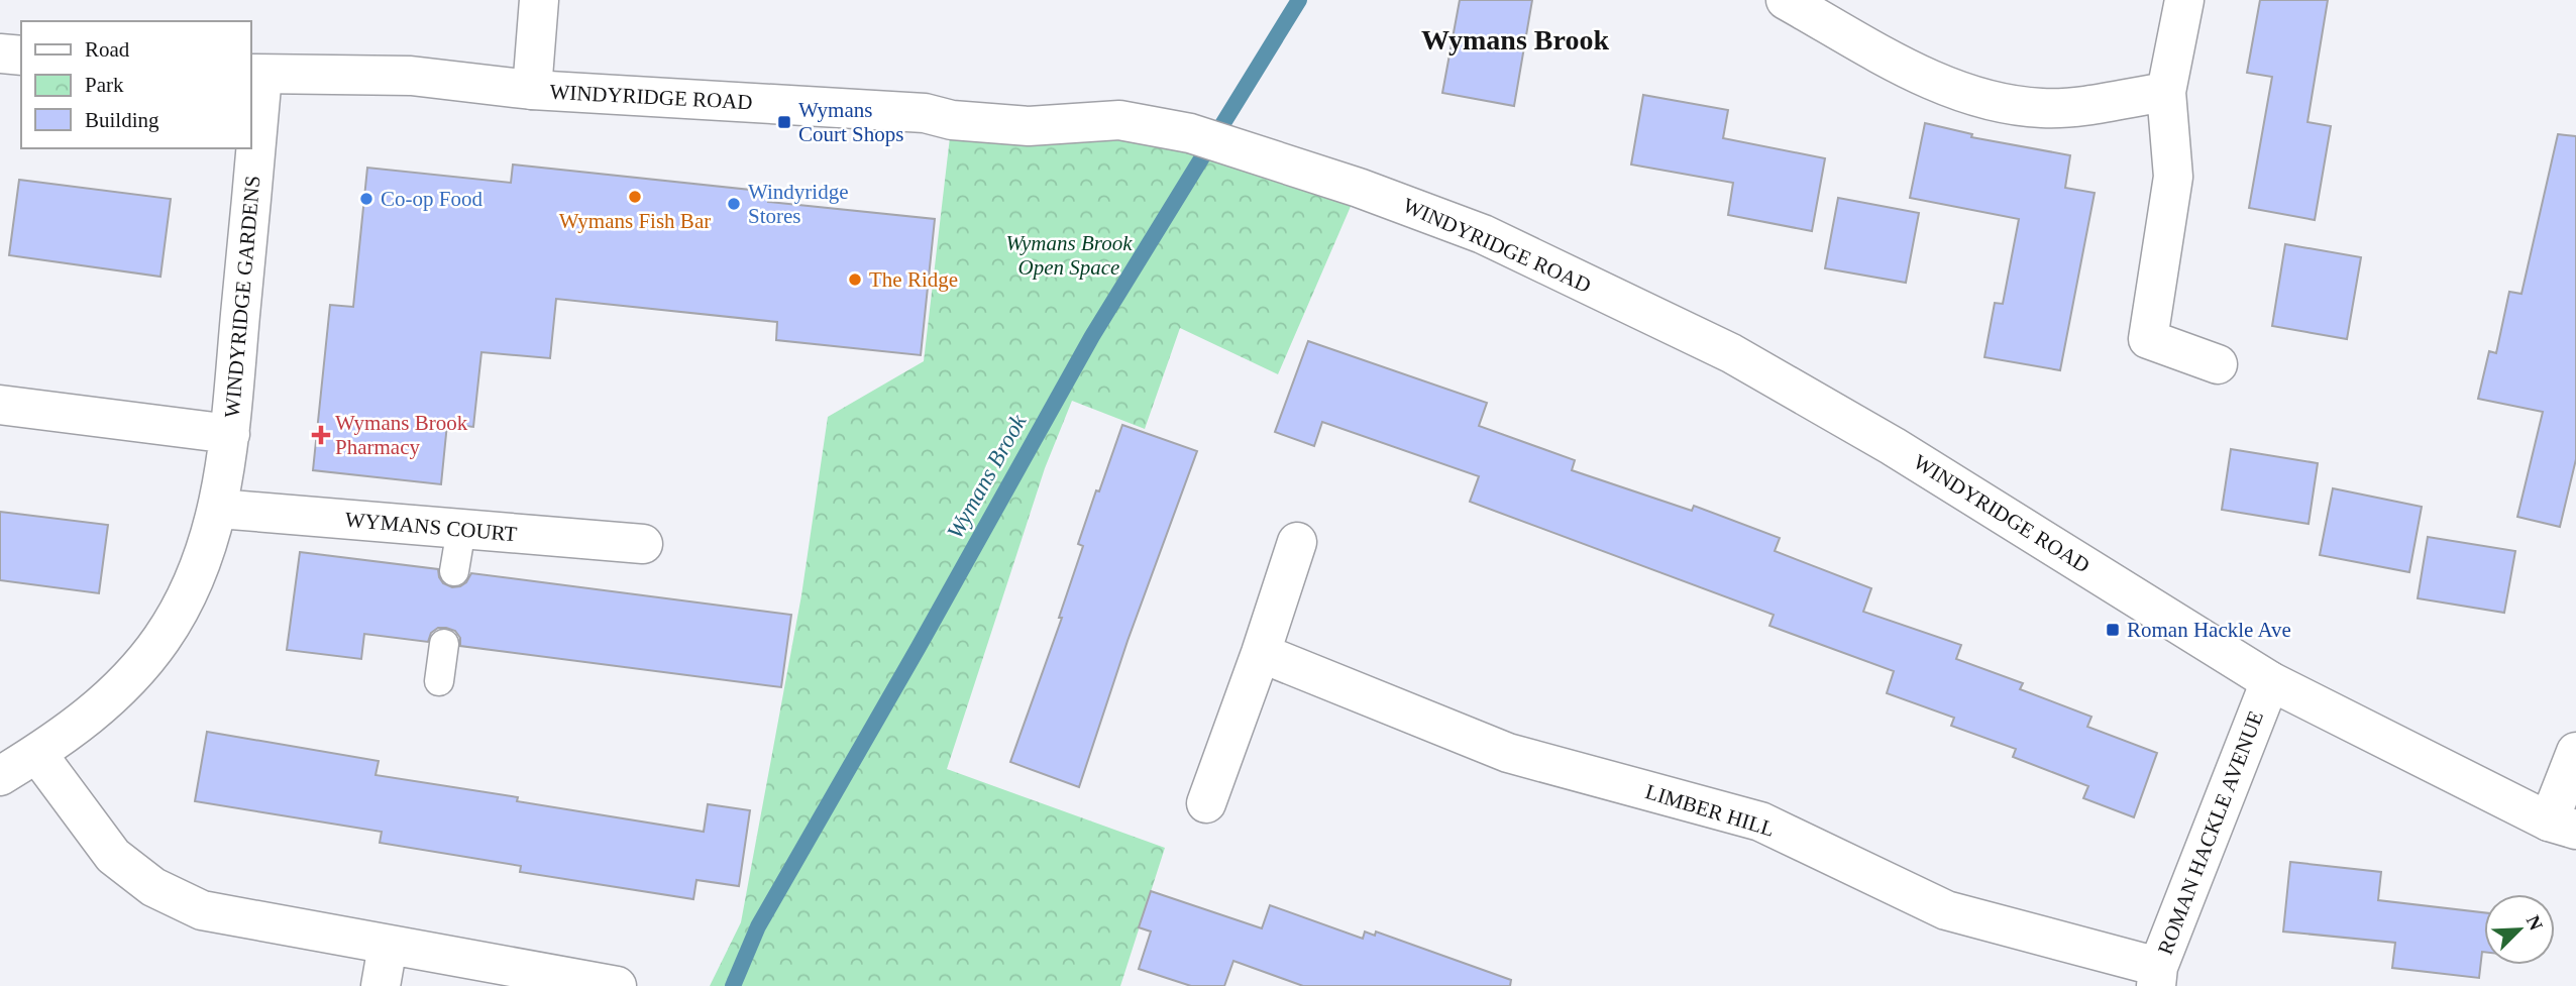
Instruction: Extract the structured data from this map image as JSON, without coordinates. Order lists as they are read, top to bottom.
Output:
{
  "streets": {
    "street": [
      "WINDYRIDGE ROAD",
      "WINDYRIDGE GARDENS",
      "WYMANS COURT",
      "LIMBER HILL",
      "ROMAN HACKLE AVENUE"
    ]
  },
  "crossings": [
    ["WINDYRIDGE ROAD", "WINDYRIDGE GARDENS"],
    ["WINDYRIDGE ROAD", "ROMAN HACKLE AVENUE"],
    ["WINDYRIDGE GARDENS", "WYMANS COURT"],
    ["LIMBER HILL", "ROMAN HACKLE AVENUE"]
  ],
  "districts": ["Wymans Brook"],
  "water": ["Wymans Brook"],
  "parks": ["Wymans Brook Open Space"],
  "places": {
    "transit": ["Wymans Court Shops", "Roman Hackle Ave"],
    "other": [
      "Wymans Fish Bar",
      "Co-op Food",
      "Windyridge Stores",
      "The Ridge"
    ],
    "health": ["Wymans Brook Pharmacy"]
  },
  "legend": ["Road", "Park", "Building"],
  "north": "top right"
}
